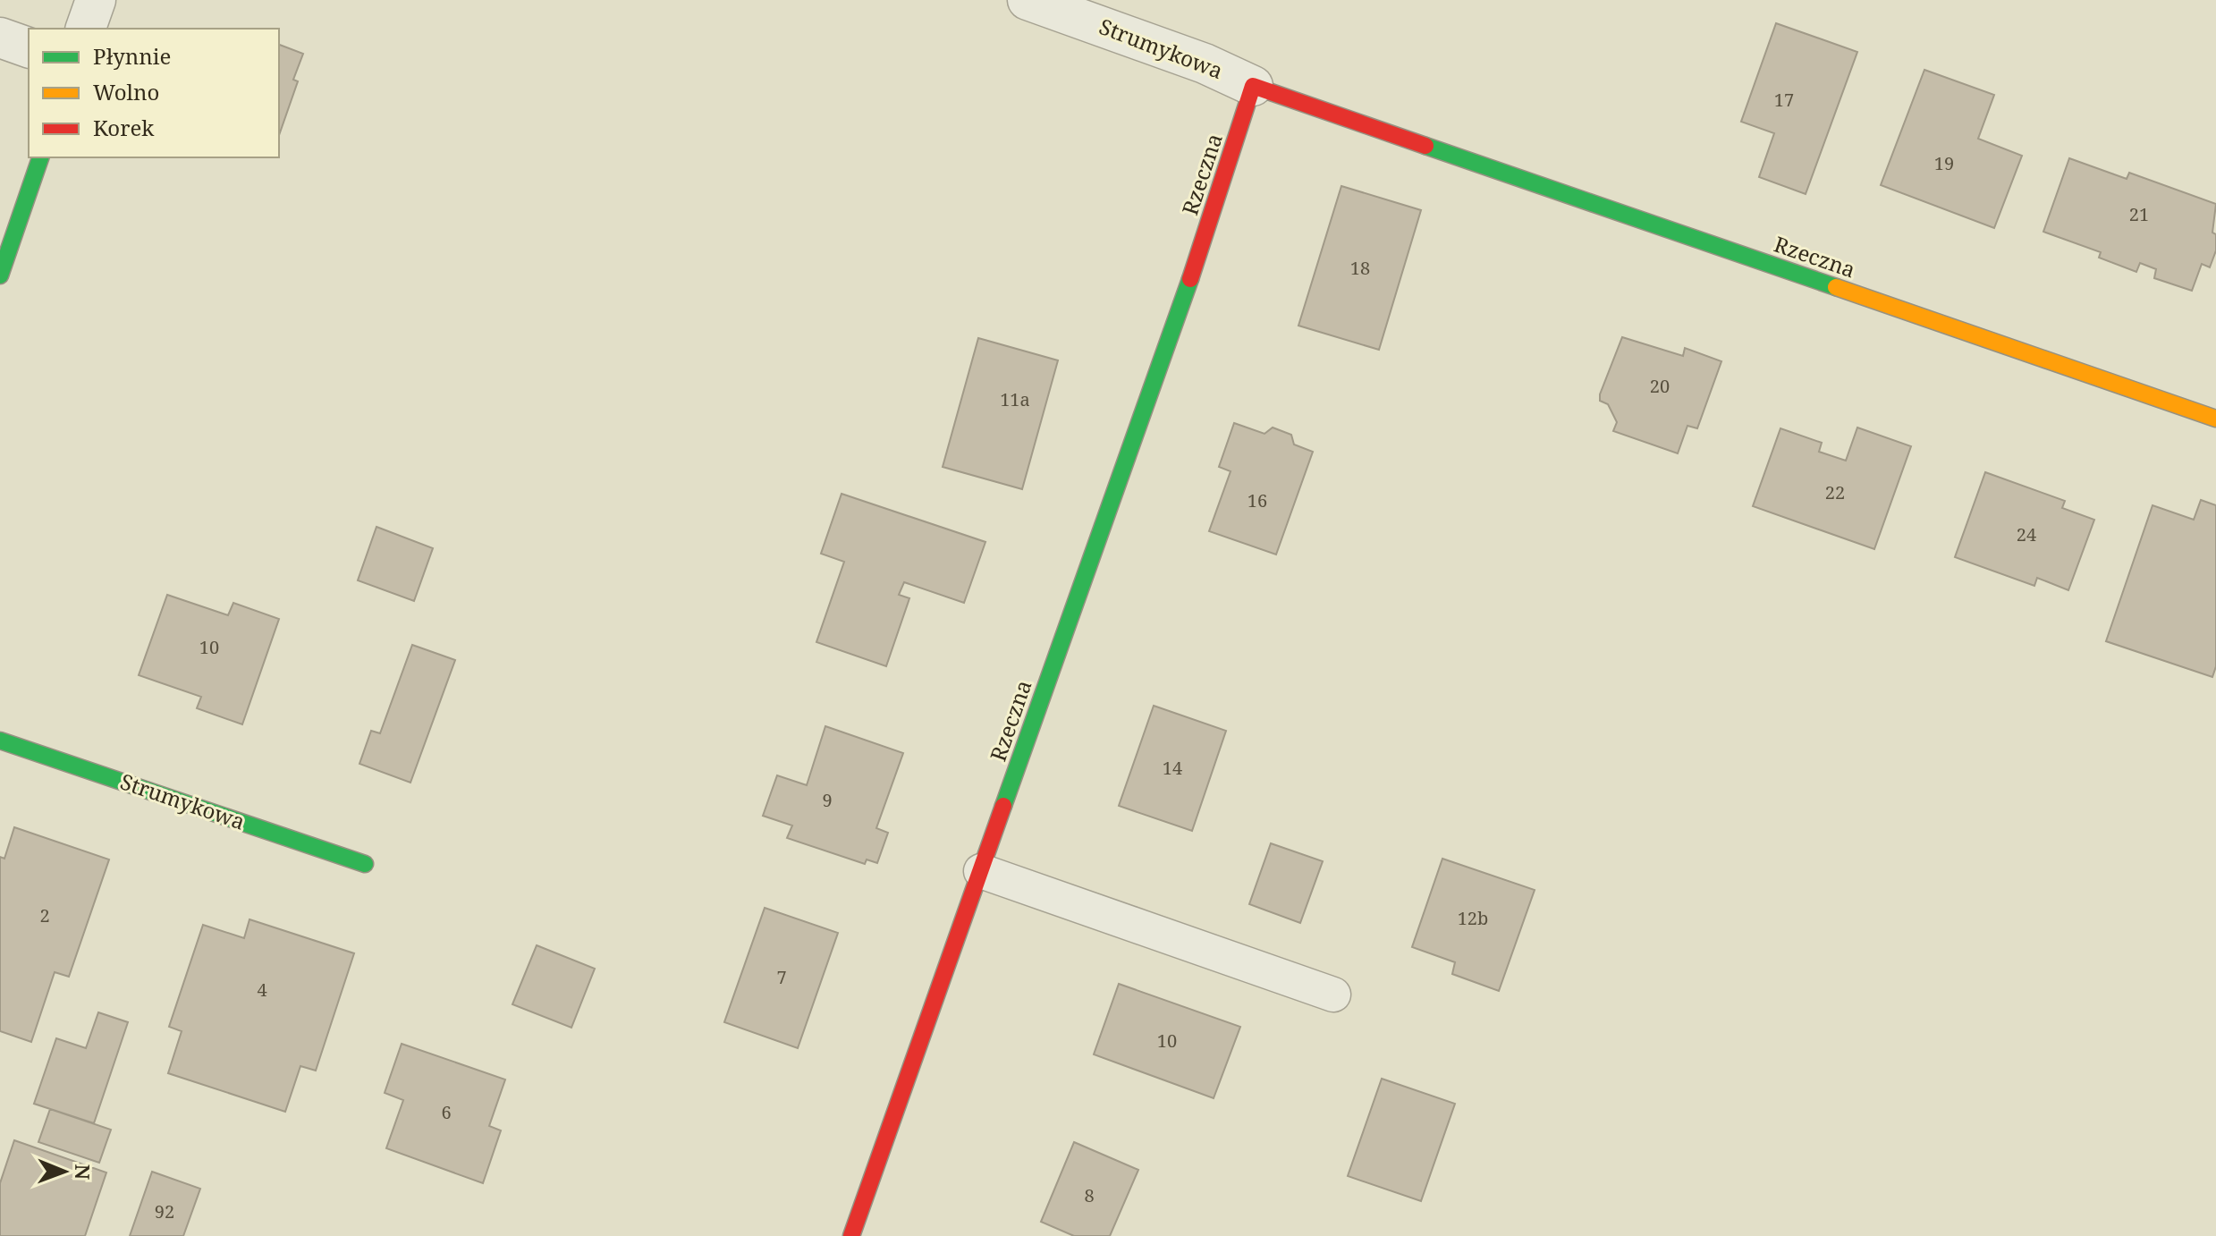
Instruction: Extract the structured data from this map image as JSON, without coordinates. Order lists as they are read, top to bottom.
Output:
{
  "streets": {
    "street": ["Strumykowa", "Rzeczna"]
  },
  "crossings": [
    ["Strumykowa", "Rzeczna"]
  ],
  "house_numbers": [
    "17",
    "19",
    "21",
    "18",
    "20",
    "11a",
    "22",
    "16",
    "24",
    "10",
    "14",
    "9",
    "2",
    "12b",
    "7",
    "4",
    "10",
    "6",
    "8",
    "92"
  ],
  "legend": ["Płynnie", "Wolno", "Korek"],
  "north": "right"
}
